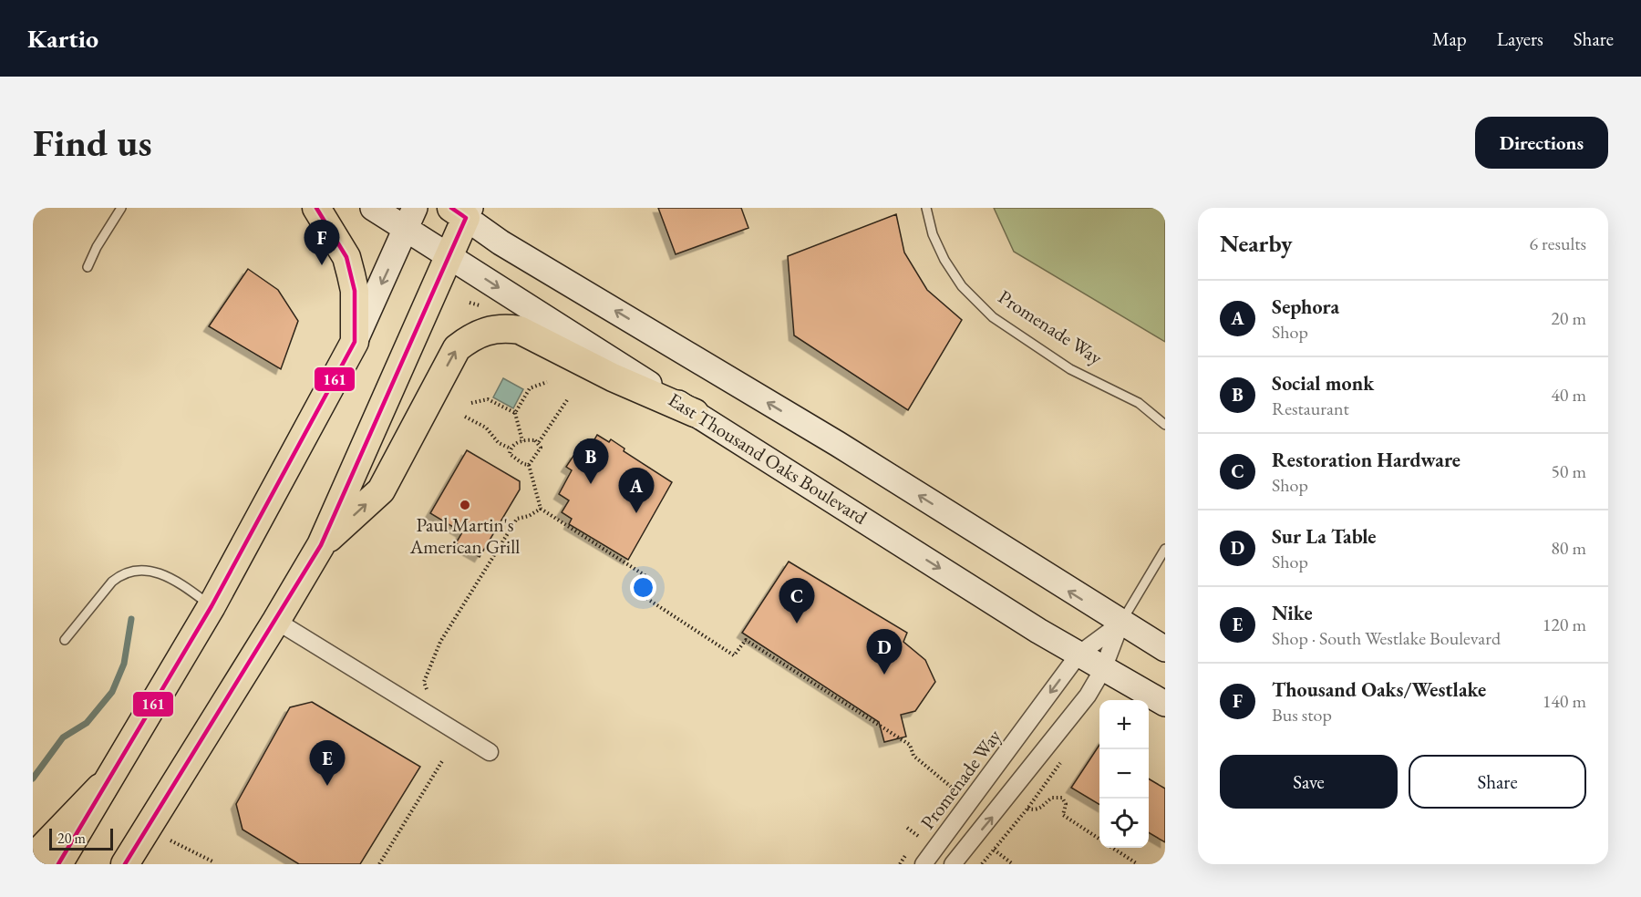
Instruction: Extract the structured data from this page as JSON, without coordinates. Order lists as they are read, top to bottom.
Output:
{
  "streets": {
    "main road": ["East Thousand Oaks Boulevard"],
    "street": ["Promenade Way"]
  },
  "crossings": [
    ["Promenade Way", "East Thousand Oaks Boulevard"]
  ],
  "places": ["Paul Martin's American Grill"],
  "lines": ["transit line 161"],
  "scale_bar": "20 m",
  "page": {
    "header": "Kartio",
    "nav": ["Map", "Layers", "Share"],
    "buttons": [
      "Directions",
      ["Save", "Share"]
    ],
    "title": "Find us",
    "heading": ["Nearby", "6 results"],
    "pins": [
      "F",
      "B",
      "A",
      "C",
      "D",
      "E"
    ],
    "list": [
      {
        "mark": "A",
        "name": "Sephora",
        "note": "Shop",
        "value": "20 m"
      },
      {
        "mark": "B",
        "name": "Social monk",
        "note": "Restaurant",
        "value": "40 m"
      },
      {
        "mark": "C",
        "name": "Restoration Hardware",
        "note": "Shop",
        "value": "50 m"
      },
      {
        "mark": "D",
        "name": "Sur La Table",
        "note": "Shop",
        "value": "80 m"
      },
      {
        "mark": "E",
        "name": "Nike",
        "note": "Shop · South Westlake Boulevard",
        "value": "120 m"
      },
      {
        "mark": "F",
        "name": "Thousand Oaks/Westlake",
        "note": "Bus stop",
        "value": "140 m"
      }
    ],
    "map_buttons": ["+", "−"],
    "scale": "20 m"
  }
}
